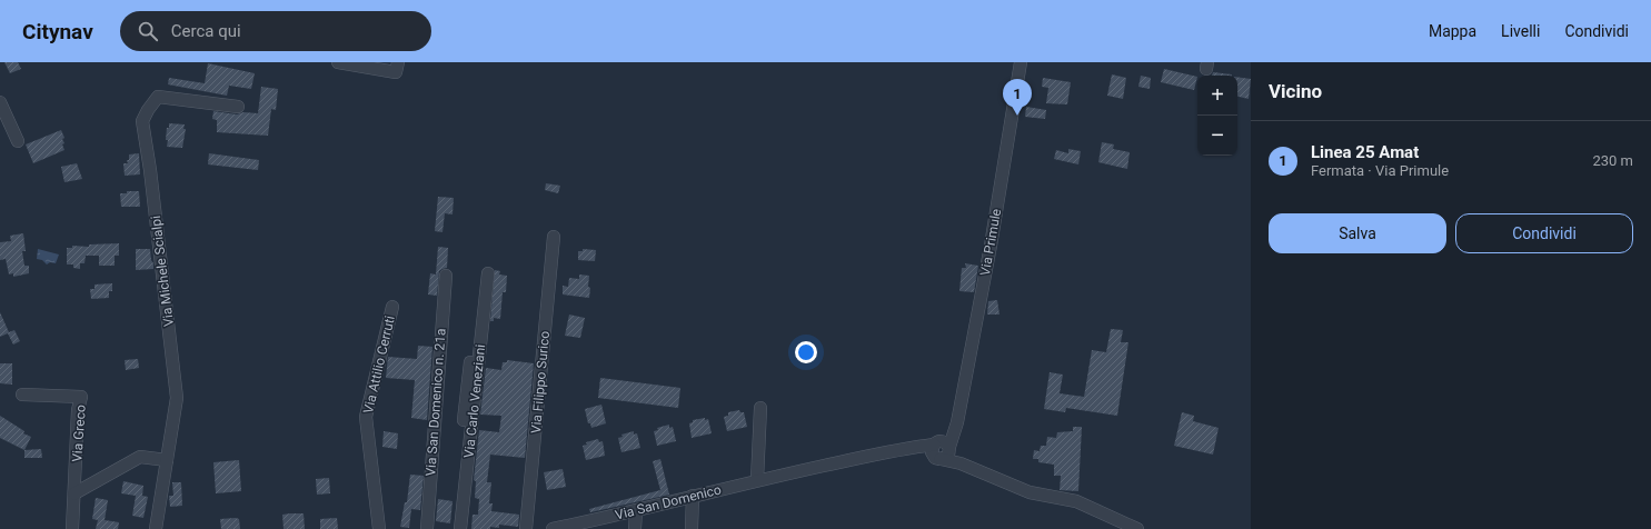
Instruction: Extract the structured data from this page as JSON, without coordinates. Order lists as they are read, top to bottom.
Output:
{
  "streets": {
    "street": [
      "Via Primule",
      "Via Michele Scialpi",
      "Via Attilio Cerruti",
      "Via Filippo Surico",
      "Via Carlo Veneziani",
      "Via San Domenico n. 21a",
      "Via Greco",
      "Via San Domenico"
    ]
  },
  "crossings": [
    ["Via Primule", "Via San Domenico"]
  ],
  "page": {
    "header": "Citynav",
    "search": "Cerca qui",
    "nav": ["Mappa", "Livelli", "Condividi"],
    "heading": "Vicino",
    "map_buttons": ["+", "−"],
    "pins": "1",
    "list": [
      {
        "mark": "1",
        "name": "Linea 25 Amat",
        "note": "Fermata · Via Primule",
        "value": "230 m"
      }
    ],
    "buttons": ["Salva", "Condividi"]
  }
}
